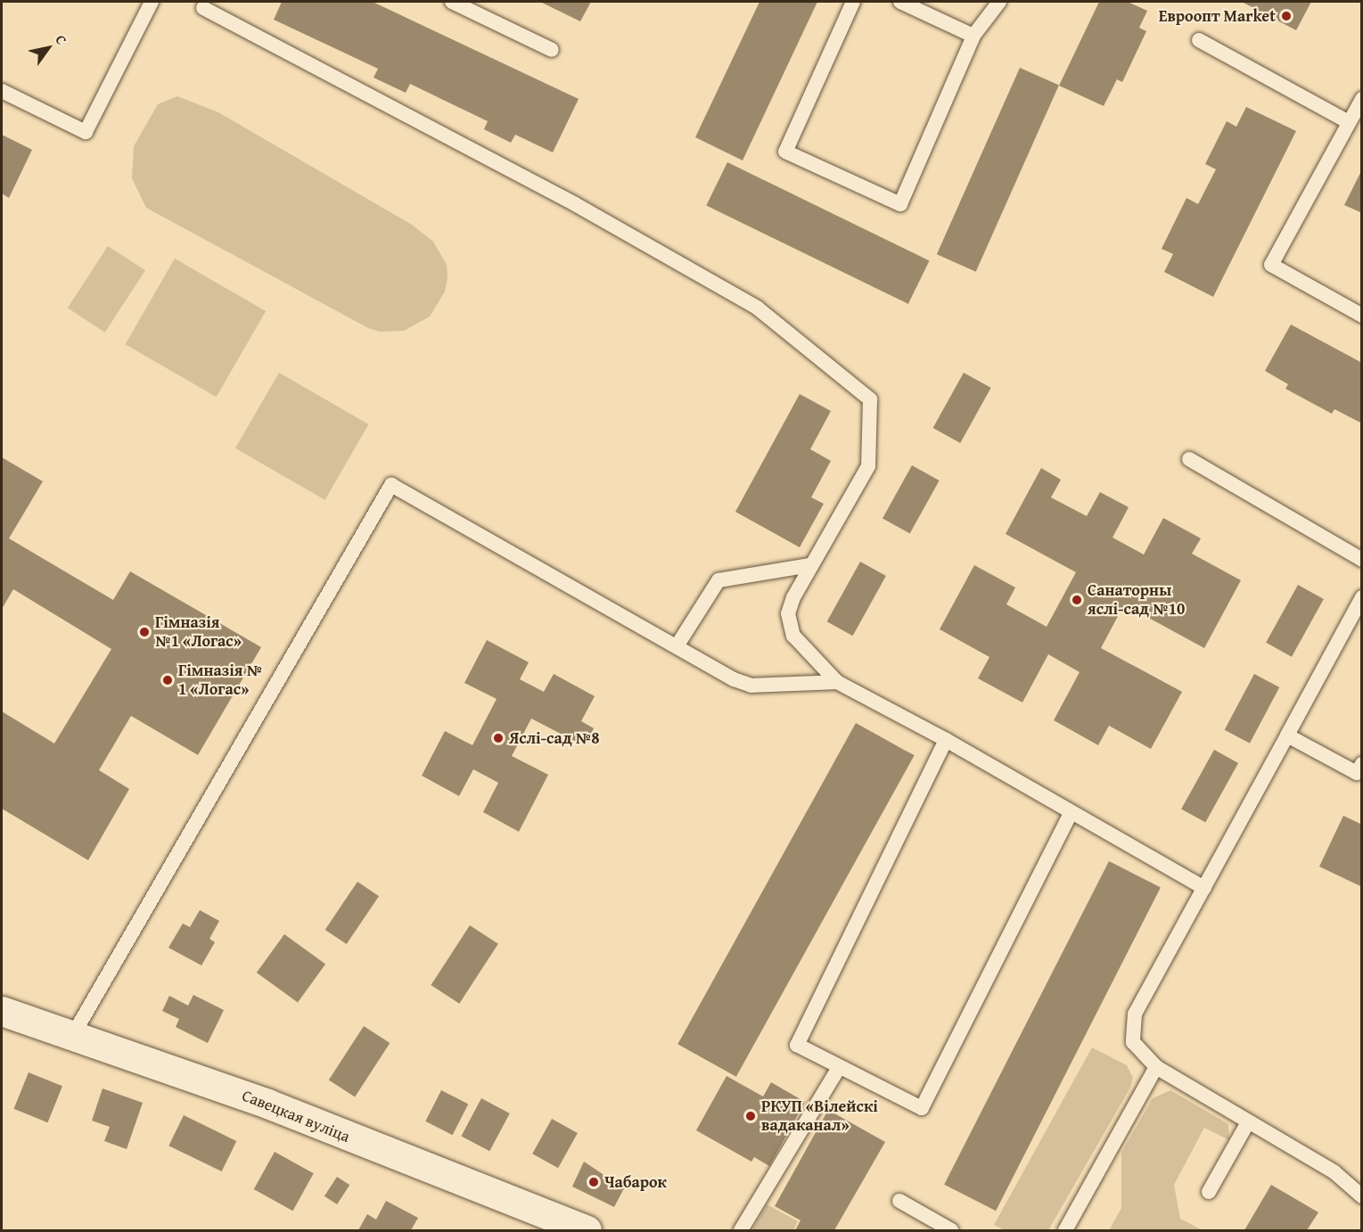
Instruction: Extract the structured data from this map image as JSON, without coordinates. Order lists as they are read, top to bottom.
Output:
{
  "streets": {
    "street": ["Савецкая вуліца"]
  },
  "places": [
    "Евроопт Market",
    "Санаторны яслі-сад №10",
    "Гімназія №1 «Логас»",
    "Гімназія № 1 «Логас»",
    "Яслі-сад №8",
    "РКУП «Вілейскі вадаканал»",
    "Чабарок"
  ],
  "north": "top right"
}
